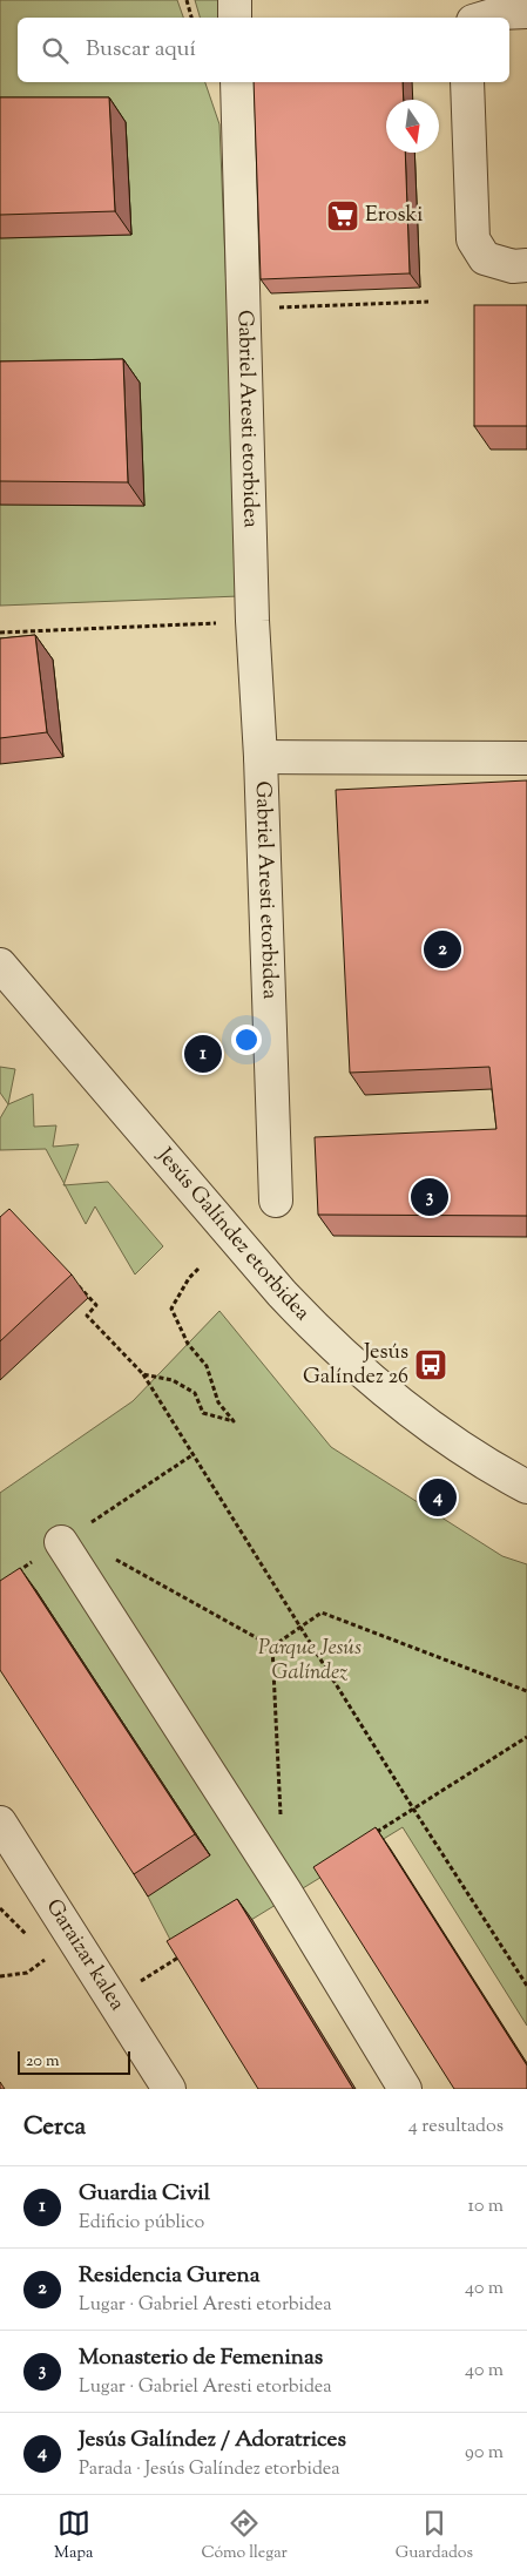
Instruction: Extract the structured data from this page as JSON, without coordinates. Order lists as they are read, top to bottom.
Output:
{
  "streets": {
    "street": ["Gabriel Aresti etorbidea", "Jesús Galíndez etorbidea", "Garaizar kalea"]
  },
  "parks": ["Parque Jesús Galíndez"],
  "places": {
    "supermarket": ["Eroski"],
    "bus stop": ["Jesús Galíndez 26"]
  },
  "scale_bar": "20 m",
  "north": "bottom",
  "page": {
    "search": "Buscar aquí",
    "pins": [
      "2",
      "1",
      "3",
      "4"
    ],
    "scale": "20 m",
    "heading": ["Cerca", "4 resultados"],
    "list": [
      {
        "mark": "1",
        "name": "Guardia Civil",
        "note": "Edificio público",
        "value": "10 m"
      },
      {
        "mark": "2",
        "name": "Residencia Gurena",
        "note": "Lugar · Gabriel Aresti etorbidea",
        "value": "40 m"
      },
      {
        "mark": "3",
        "name": "Monasterio de Femeninas",
        "note": "Lugar · Gabriel Aresti etorbidea",
        "value": "40 m"
      },
      {
        "mark": "4",
        "name": "Jesús Galíndez / Adoratrices",
        "note": "Parada · Jesús Galíndez etorbidea",
        "value": "90 m"
      }
    ],
    "nav": ["Mapa", "Cómo llegar", "Guardados"]
  }
}
